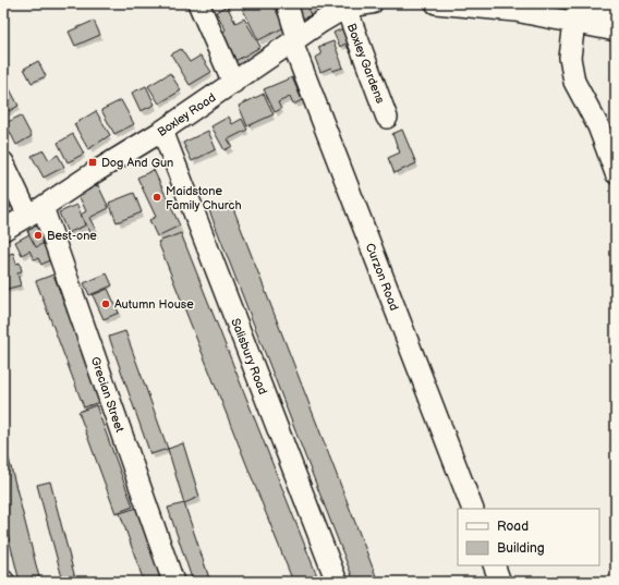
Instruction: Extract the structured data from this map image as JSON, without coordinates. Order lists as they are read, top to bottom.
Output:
{
  "streets": {
    "street": [
      "Boxley Gardens",
      "Boxley Road",
      "Curzon Road",
      "Salisbury Road",
      "Grecian Street"
    ]
  },
  "crossings": [
    ["Boxley Gardens", "Boxley Road"],
    ["Boxley Road", "Curzon Road"],
    ["Boxley Road", "Salisbury Road"],
    ["Boxley Road", "Grecian Street"]
  ],
  "places": {
    "transit": ["Dog And Gun"],
    "other": ["Maidstone Family Church", "Best-one", "Autumn House"]
  },
  "legend": ["Road", "Building"]
}
